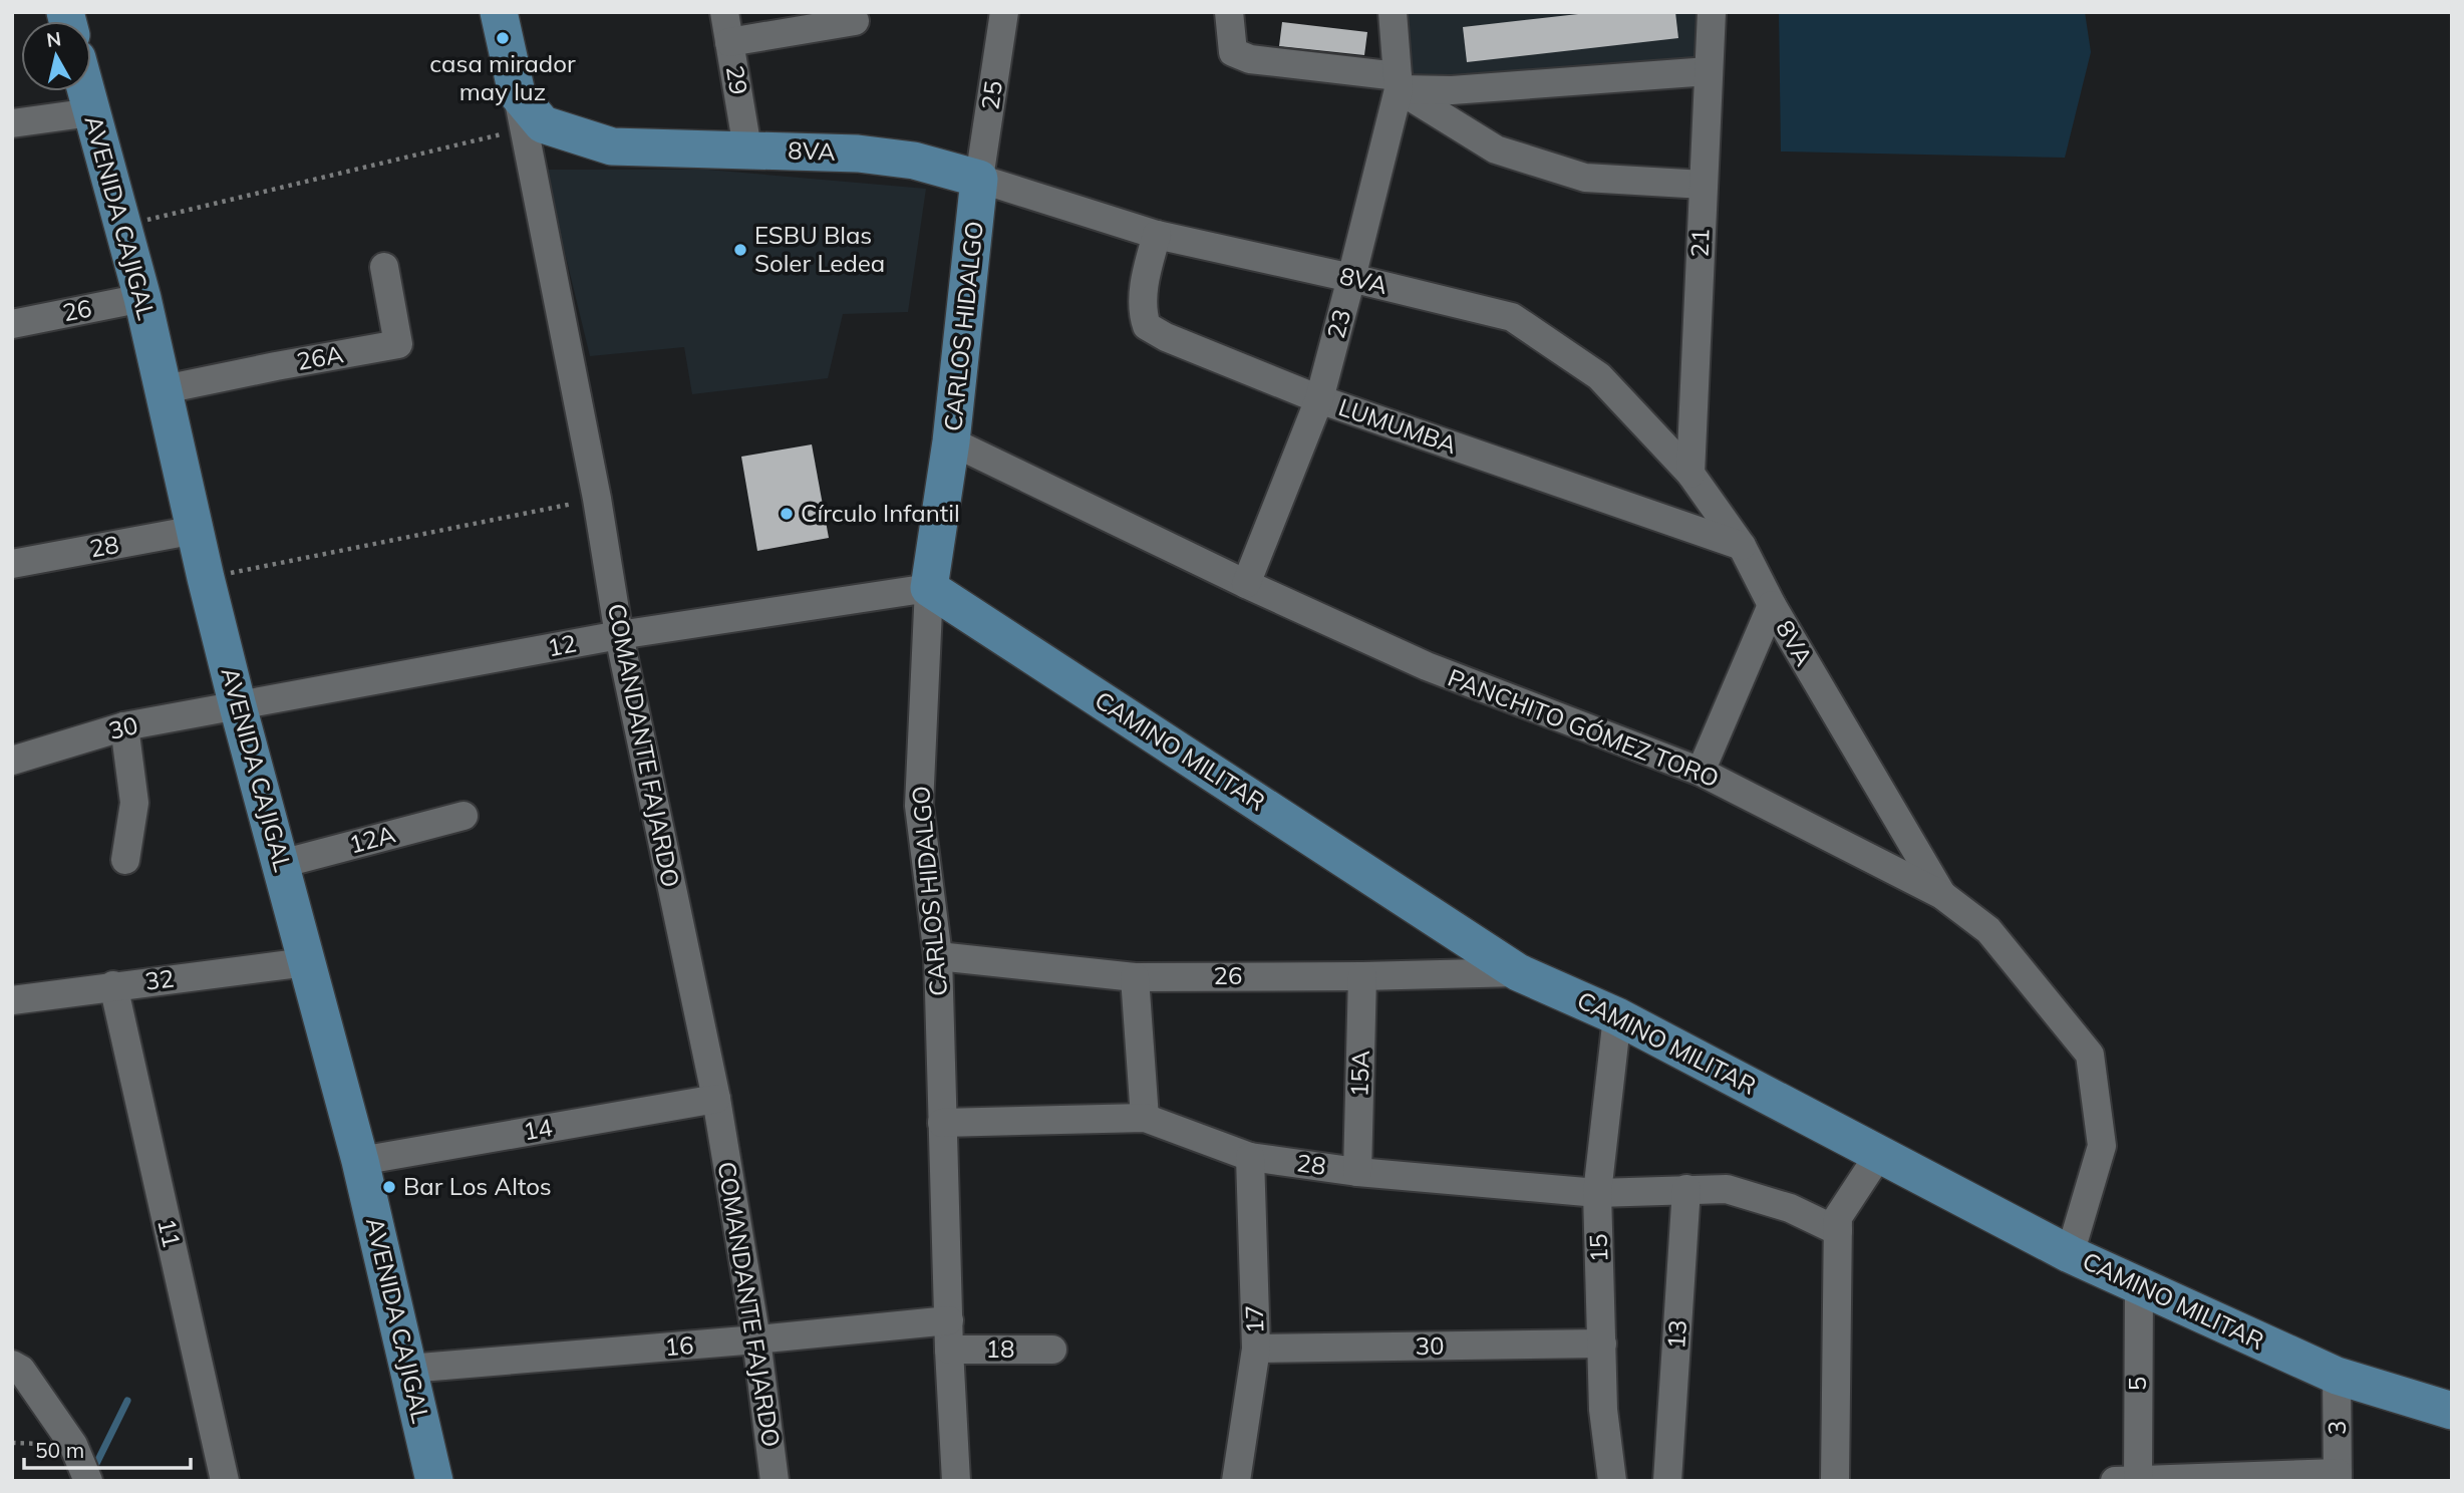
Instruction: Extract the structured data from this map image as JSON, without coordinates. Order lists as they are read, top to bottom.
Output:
{
  "streets": {
    "main road": [
      "8VA",
      "AVENIDA CAJIGAL",
      "CARLOS HIDALGO",
      "COMANDANTE FAJARDO",
      "CAMINO MILITAR"
    ],
    "street": [
      "29",
      "25",
      "21",
      "26",
      "23",
      "26A",
      "LUMUMBA",
      "28",
      "12",
      "30",
      "PANCHITO GÓMEZ TORO",
      "12A",
      "32",
      "15A",
      "14",
      "11",
      "15",
      "17",
      "13",
      "16",
      "18",
      "5",
      "3"
    ]
  },
  "crossings": [
    ["29", "8VA"],
    ["25", "8VA"],
    ["25", "CARLOS HIDALGO"],
    ["8VA", "21"],
    ["8VA", "23"],
    ["8VA", "CARLOS HIDALGO"],
    ["8VA", "LUMUMBA"],
    ["8VA", "PANCHITO GÓMEZ TORO"],
    ["8VA", "COMANDANTE FAJARDO"],
    ["AVENIDA CAJIGAL", "26"],
    ["AVENIDA CAJIGAL", "26A"],
    ["AVENIDA CAJIGAL", "28"],
    ["AVENIDA CAJIGAL", "12"],
    ["AVENIDA CAJIGAL", "30"],
    ["AVENIDA CAJIGAL", "12A"],
    ["AVENIDA CAJIGAL", "32"],
    ["AVENIDA CAJIGAL", "14"],
    ["AVENIDA CAJIGAL", "16"],
    ["26", "CARLOS HIDALGO"],
    ["26", "CAMINO MILITAR"],
    ["26", "15A"],
    ["23", "LUMUMBA"],
    ["23", "PANCHITO GÓMEZ TORO"],
    ["CARLOS HIDALGO", "28"],
    ["CARLOS HIDALGO", "12"],
    ["CARLOS HIDALGO", "PANCHITO GÓMEZ TORO"],
    ["CARLOS HIDALGO", "CAMINO MILITAR"],
    ["CARLOS HIDALGO", "16"],
    ["CARLOS HIDALGO", "18"],
    ["28", "15A"],
    ["28", "15"],
    ["28", "17"],
    ["28", "13"],
    ["12", "30"],
    ["12", "COMANDANTE FAJARDO"],
    ["12", "CAMINO MILITAR"],
    ["30", "15"],
    ["30", "17"],
    ["PANCHITO GÓMEZ TORO", "CAMINO MILITAR"],
    ["COMANDANTE FAJARDO", "14"],
    ["COMANDANTE FAJARDO", "16"],
    ["CAMINO MILITAR", "15"],
    ["CAMINO MILITAR", "5"],
    ["CAMINO MILITAR", "3"],
    ["32", "11"]
  ],
  "places": [
    "casa mirador may luz",
    "ESBU Blas Soler Ledea",
    "Círculo Infantil",
    "Bar Los Altos"
  ],
  "scale_bar": "50 m",
  "north": "top"
}
